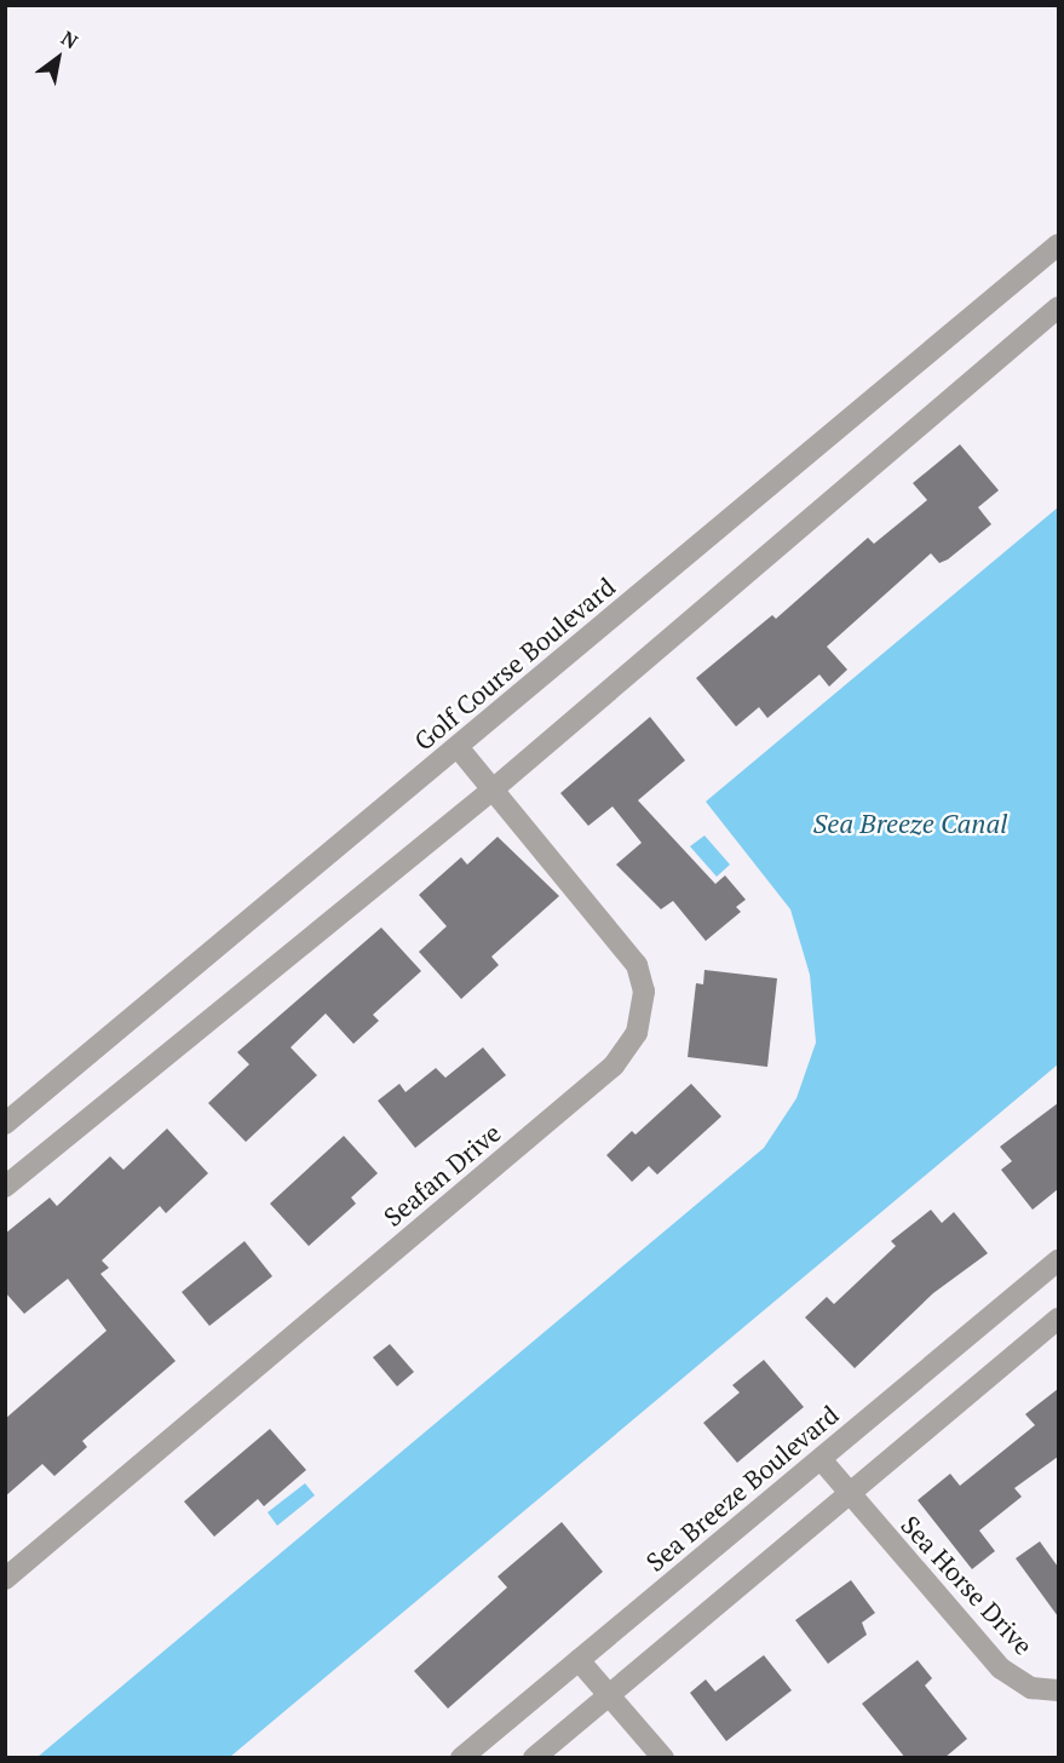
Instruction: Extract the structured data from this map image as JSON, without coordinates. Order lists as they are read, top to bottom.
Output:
{
  "streets": {
    "street": [
      "Golf Course Boulevard",
      "Seafan Drive",
      "Sea Breeze Boulevard",
      "Sea Horse Drive"
    ]
  },
  "crossings": [
    ["Golf Course Boulevard", "Seafan Drive"],
    ["Sea Breeze Boulevard", "Sea Horse Drive"]
  ],
  "water": ["Sea Breeze Canal"],
  "north": "top right"
}
